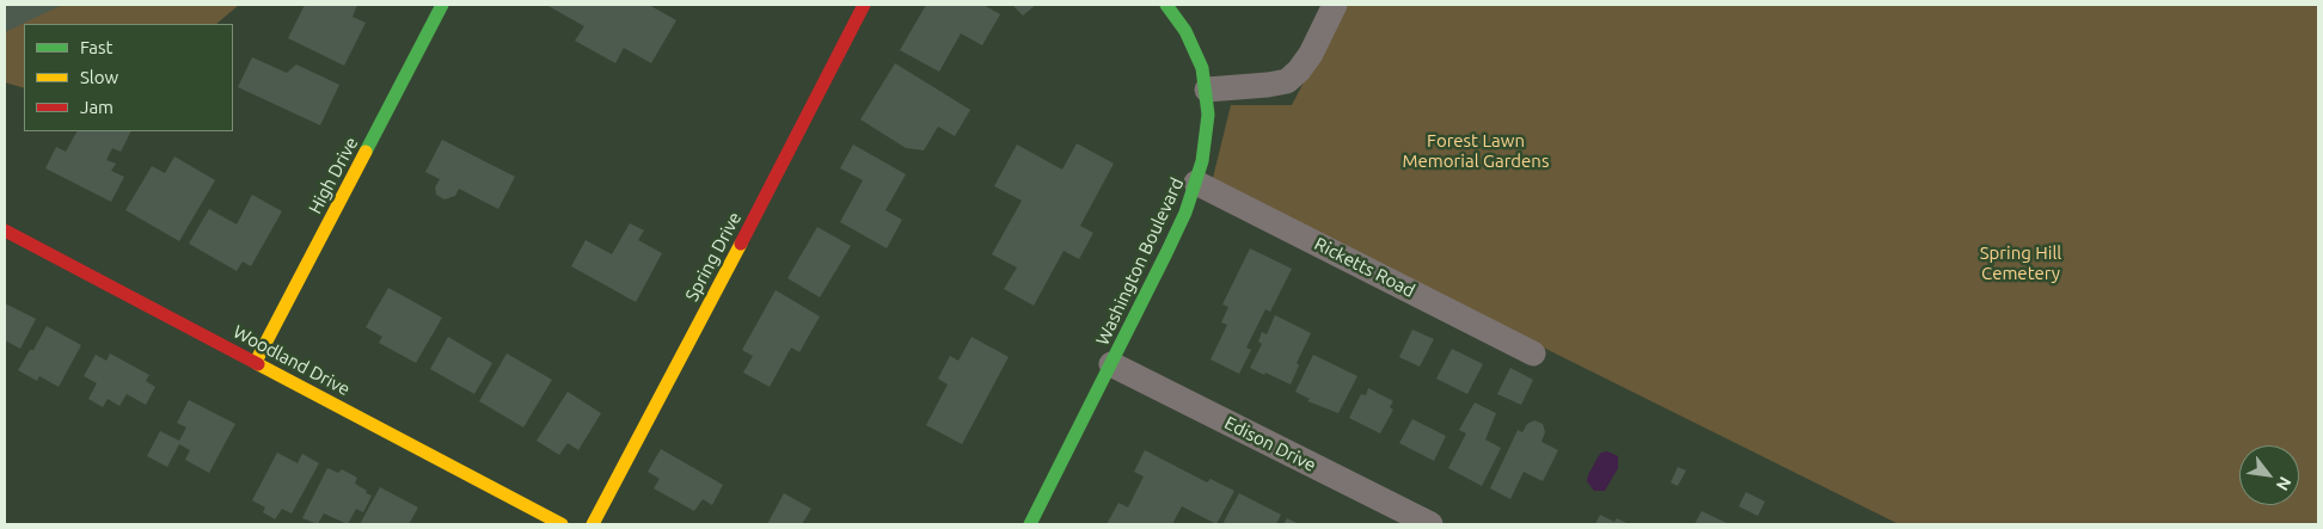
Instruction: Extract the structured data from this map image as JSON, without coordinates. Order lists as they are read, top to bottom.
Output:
{
  "streets": {
    "street": [
      "High Drive",
      "Spring Drive",
      "Washington Boulevard",
      "Ricketts Road",
      "Woodland Drive",
      "Edison Drive"
    ]
  },
  "crossings": [
    ["High Drive", "Woodland Drive"],
    ["Washington Boulevard", "Ricketts Road"],
    ["Washington Boulevard", "Edison Drive"]
  ],
  "parks": ["Forest Lawn Memorial Gardens", "Spring Hill Cemetery"],
  "legend": ["Fast", "Slow", "Jam"],
  "north": "bottom right"
}
